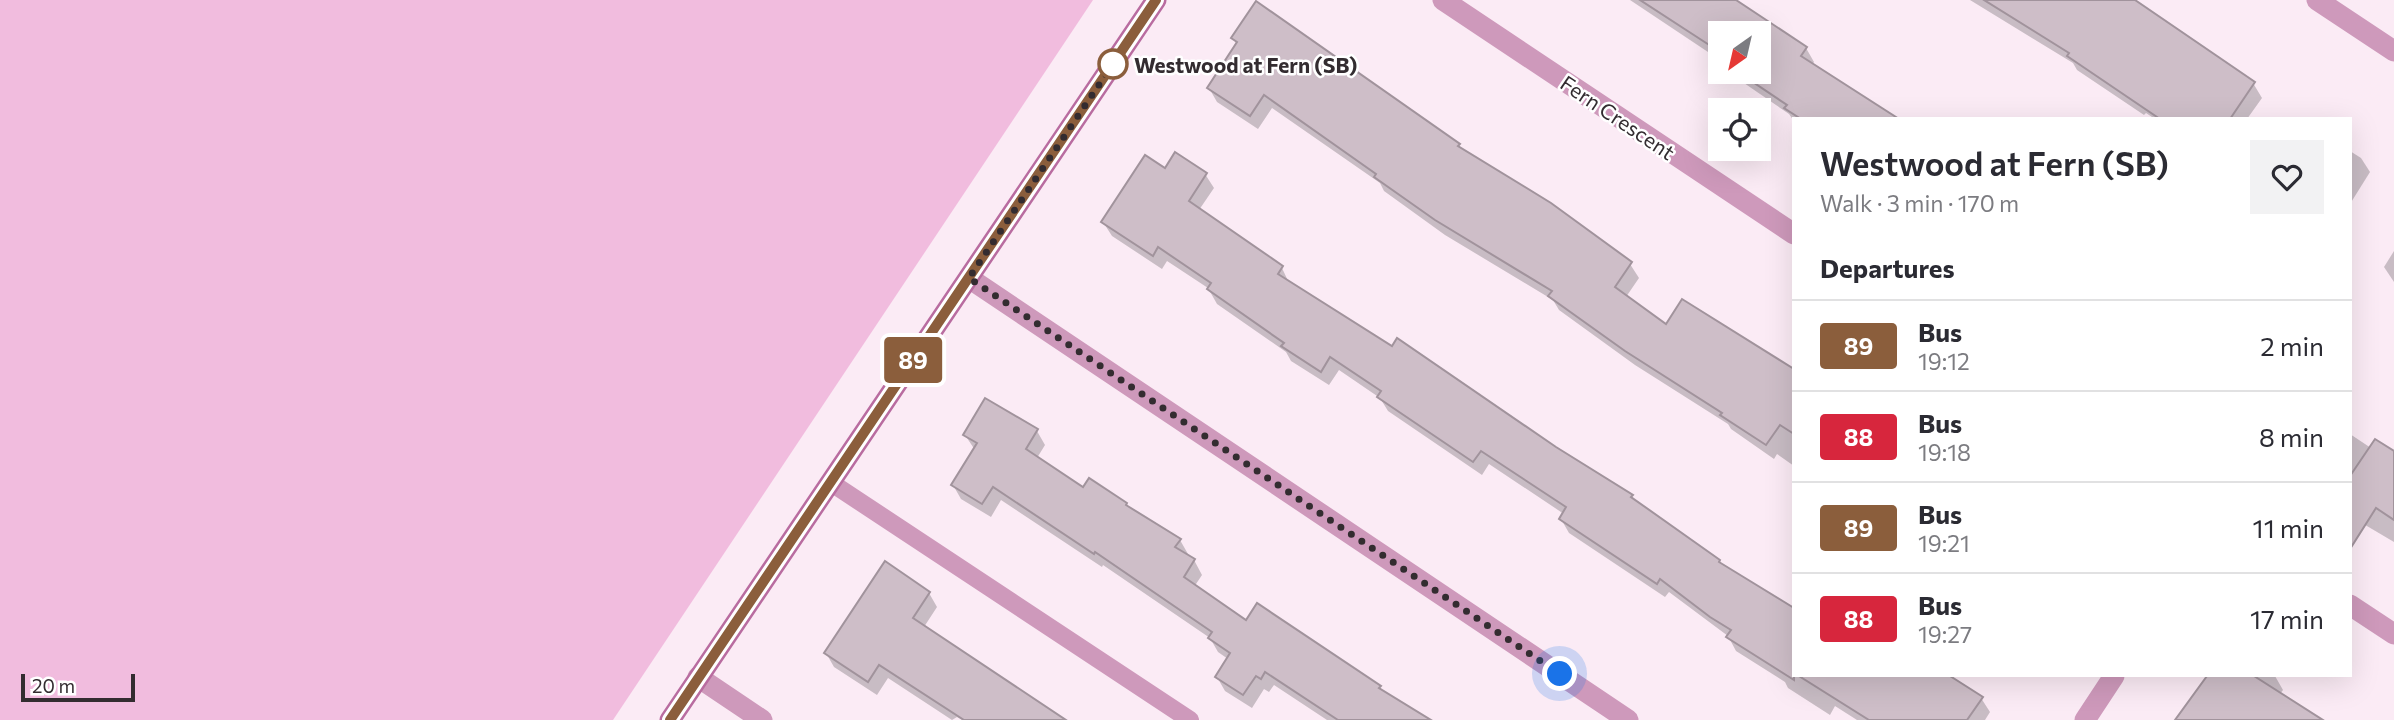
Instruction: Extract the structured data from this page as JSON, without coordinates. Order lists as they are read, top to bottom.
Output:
{
  "streets": {
    "street": ["Fern Crescent"]
  },
  "places": ["Westwood at Fern (SB)"],
  "lines": ["bus line 89"],
  "scale_bar": "20 m",
  "north": "bottom left",
  "page": {
    "on_map": "89",
    "heading": [
      ["Westwood at Fern (SB)", "Walk · 3 min · 170 m"],
      "Departures"
    ],
    "list": [
      {
        "mark": "89",
        "name": "Bus",
        "note": "19:12",
        "value": "2 min"
      },
      {
        "mark": "88",
        "name": "Bus",
        "note": "19:18",
        "value": "8 min"
      },
      {
        "mark": "89",
        "name": "Bus",
        "note": "19:21",
        "value": "11 min"
      },
      {
        "mark": "88",
        "name": "Bus",
        "note": "19:27",
        "value": "17 min"
      }
    ],
    "scale": "20 m"
  }
}
